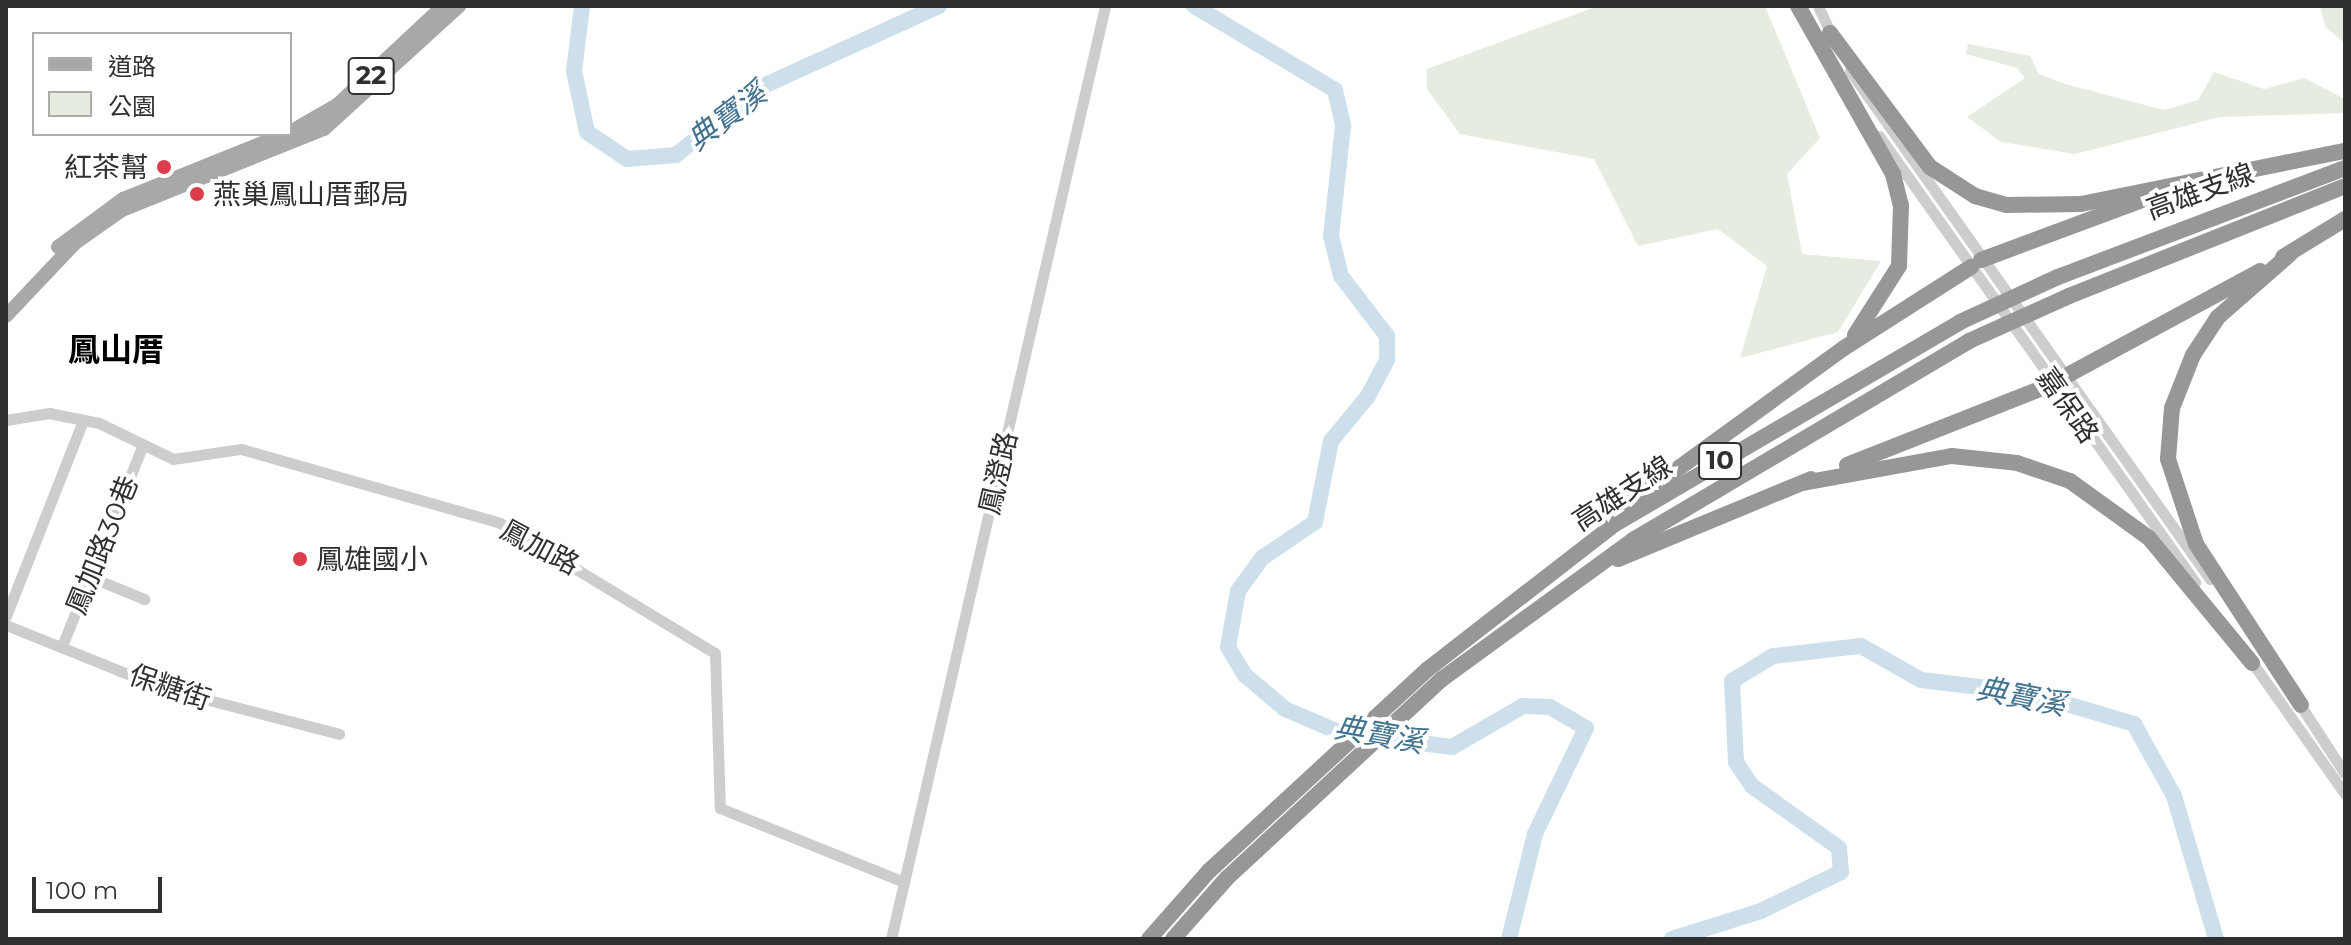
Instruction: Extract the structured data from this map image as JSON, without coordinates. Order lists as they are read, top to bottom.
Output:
{
  "streets": {
    "highway": ["高雄支線", "10"],
    "main road": ["22"],
    "street": [
      "嘉保路",
      "鳳澄路",
      "鳳加路30巷",
      "鳳加路",
      "保糖街"
    ]
  },
  "crossings": [
    ["鳳澄路", "鳳加路"],
    ["鳳加路30巷", "鳳加路"],
    ["鳳加路30巷", "保糖街"]
  ],
  "districts": ["鳳山厝"],
  "water": ["典寶溪"],
  "places": ["紅茶幫", "燕巢鳳山厝郵局", "鳳雄國小"],
  "legend": ["道路", "公園"],
  "scale_bar": "100 m"
}
